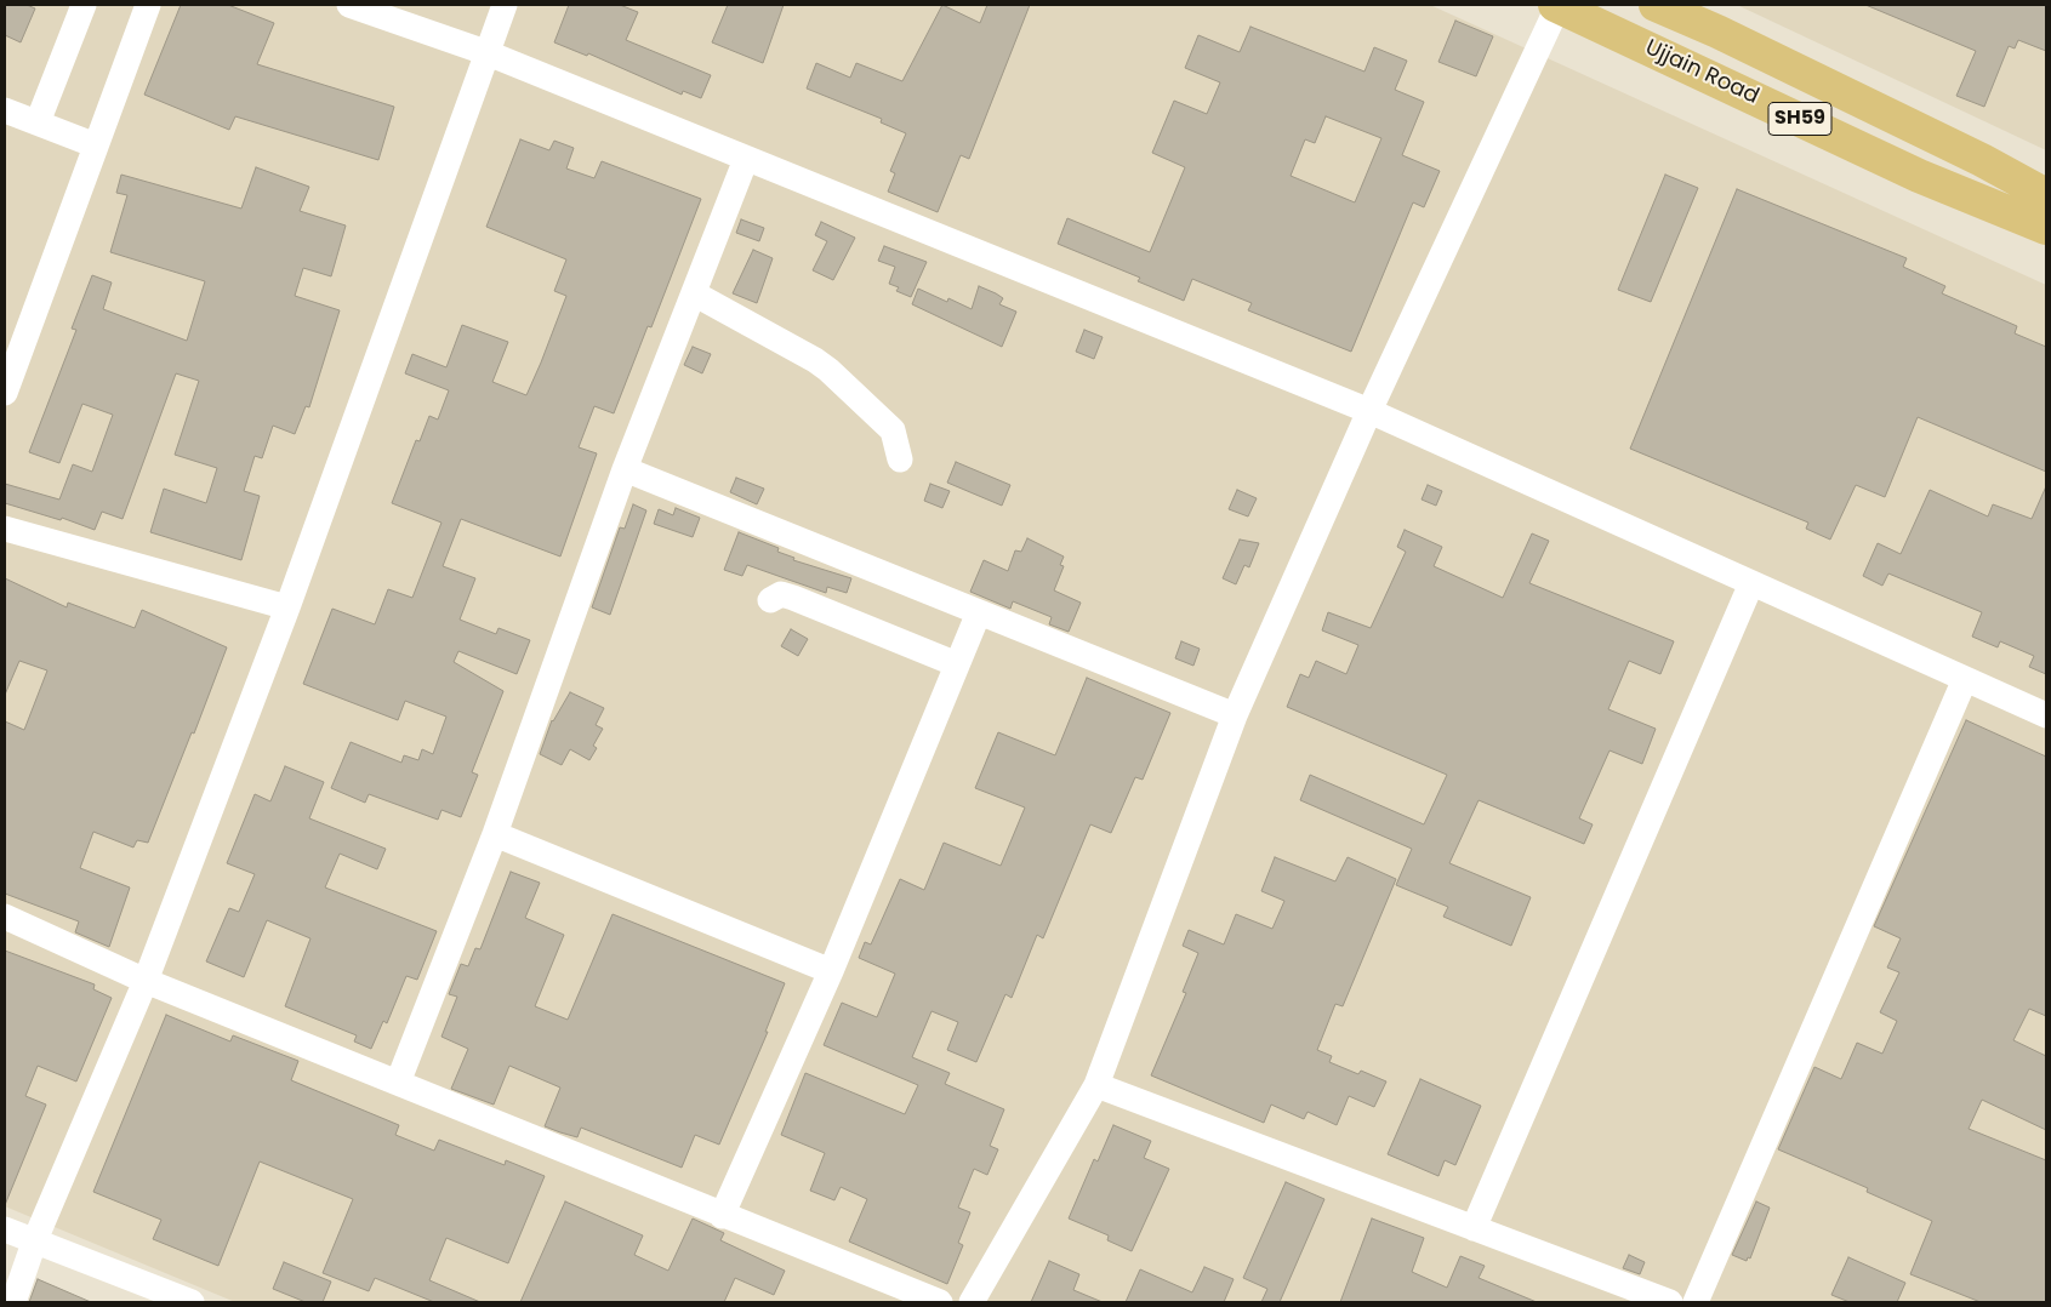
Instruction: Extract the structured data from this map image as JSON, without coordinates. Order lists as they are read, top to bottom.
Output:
{
  "streets": {
    "main road": ["Ujjain Road", "SH59"]
  }
}
